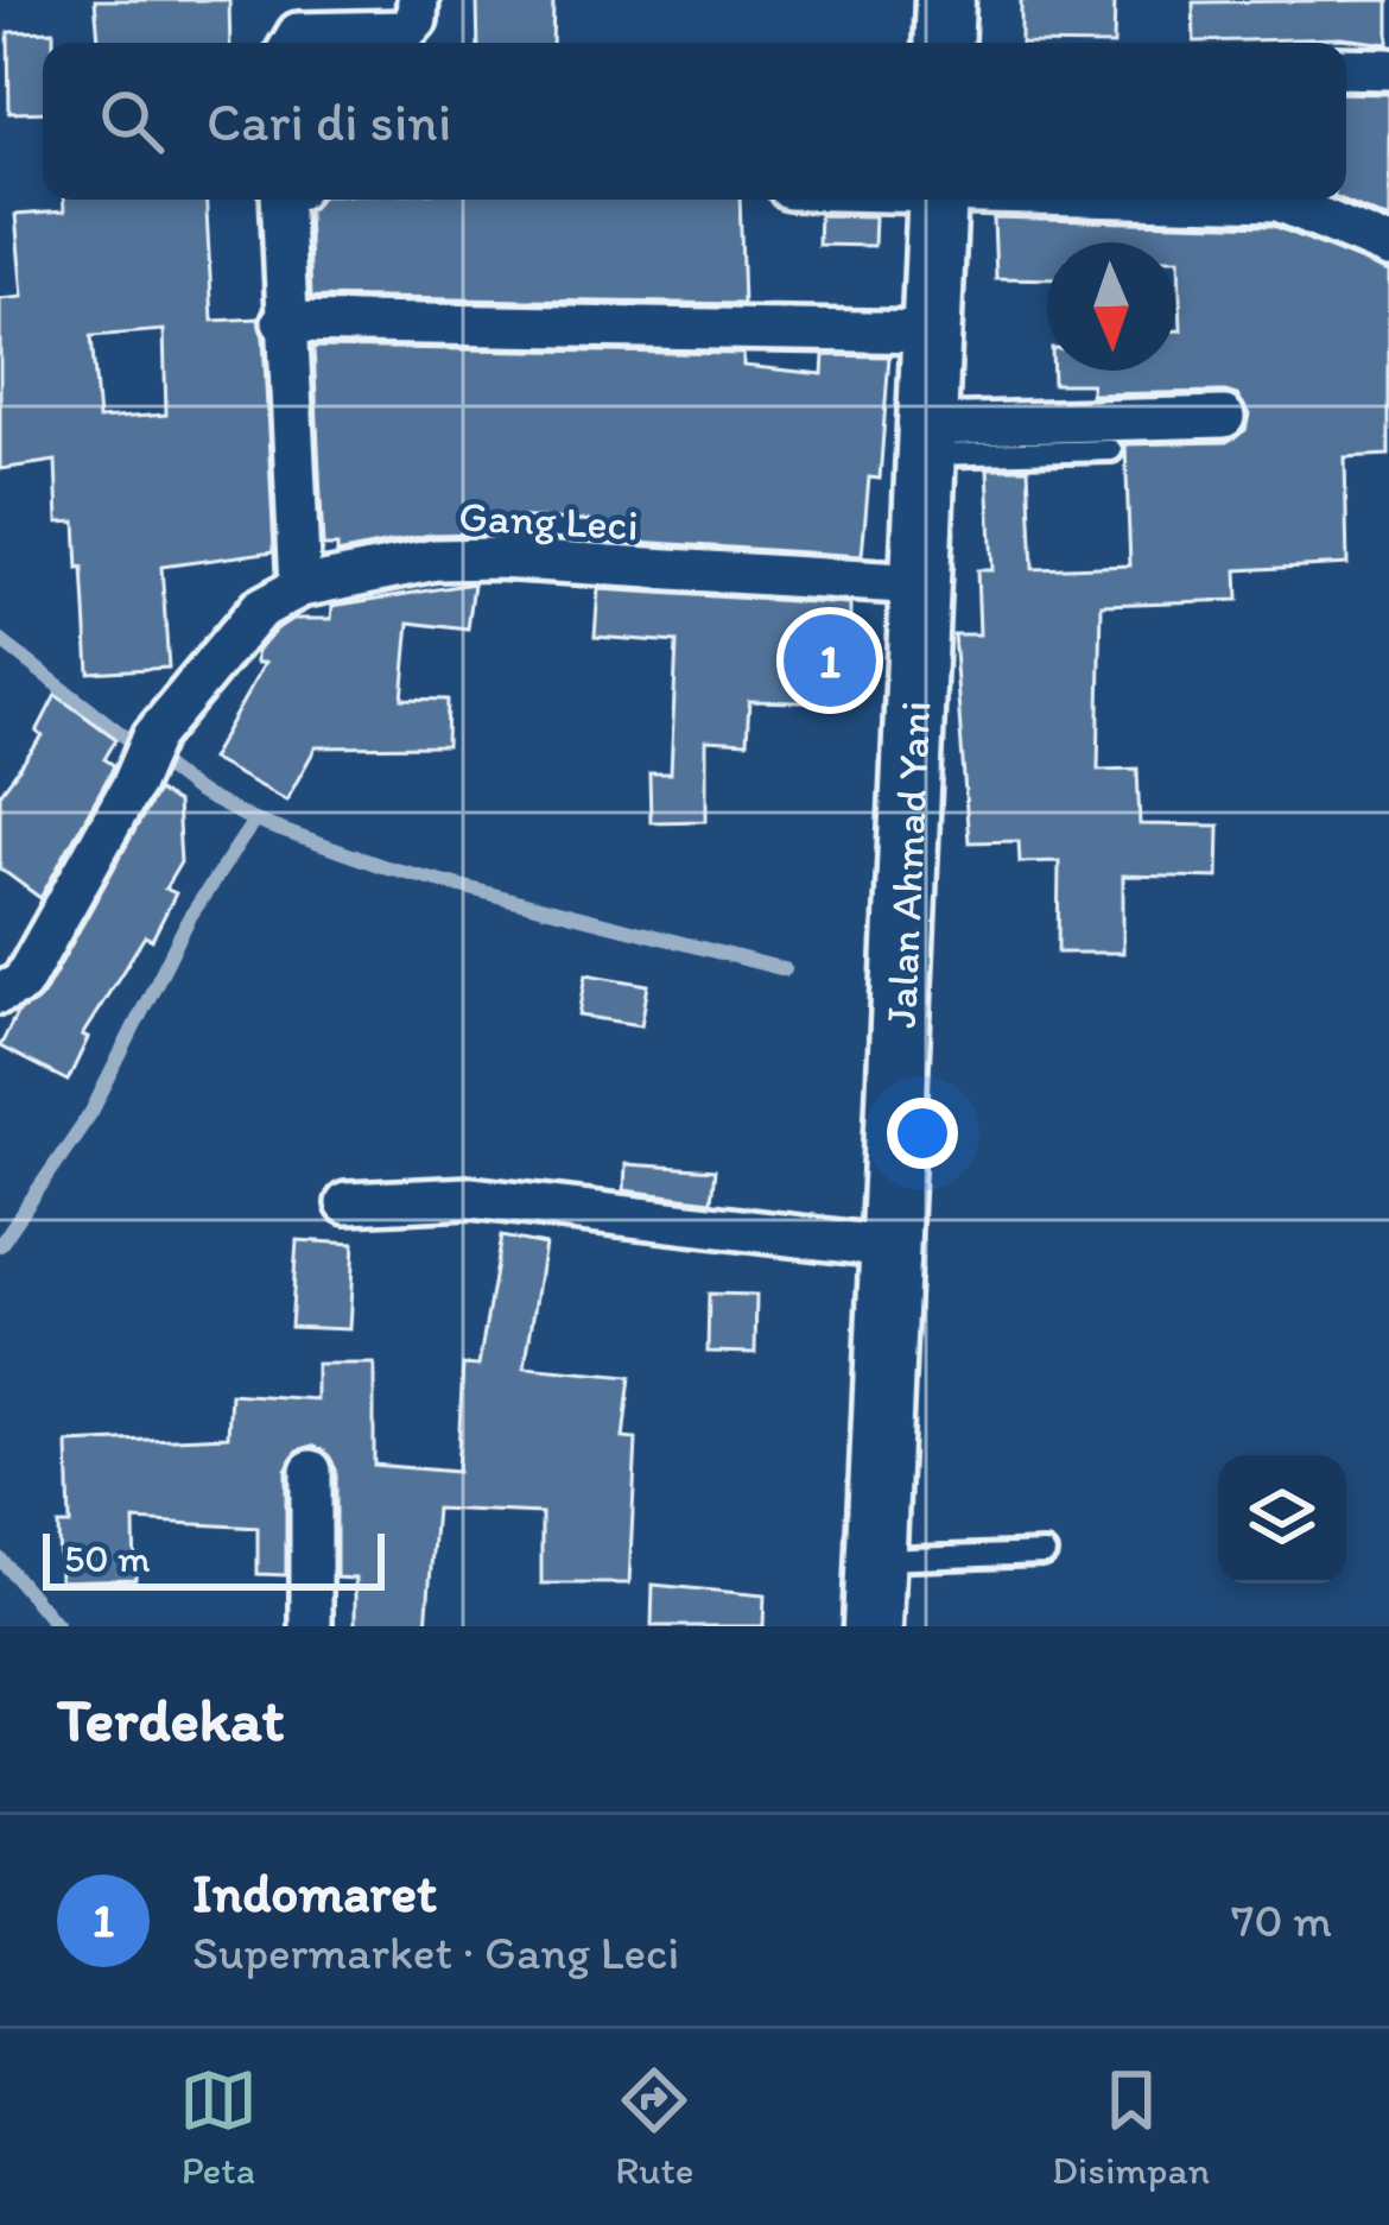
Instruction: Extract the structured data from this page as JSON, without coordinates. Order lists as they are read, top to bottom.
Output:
{
  "streets": {
    "main road": ["Jalan Ahmad Yani"],
    "street": ["Gang Leci"]
  },
  "crossings": [
    ["Gang Leci", "Jalan Ahmad Yani"]
  ],
  "scale_bar": "50 m",
  "north": "bottom",
  "page": {
    "search": "Cari di sini",
    "pins": "1",
    "scale": "50 m",
    "heading": "Terdekat",
    "list": [
      {
        "mark": "1",
        "name": "Indomaret",
        "note": "Supermarket · Gang Leci",
        "value": "70 m"
      }
    ],
    "nav": ["Peta", "Rute", "Disimpan"]
  }
}
